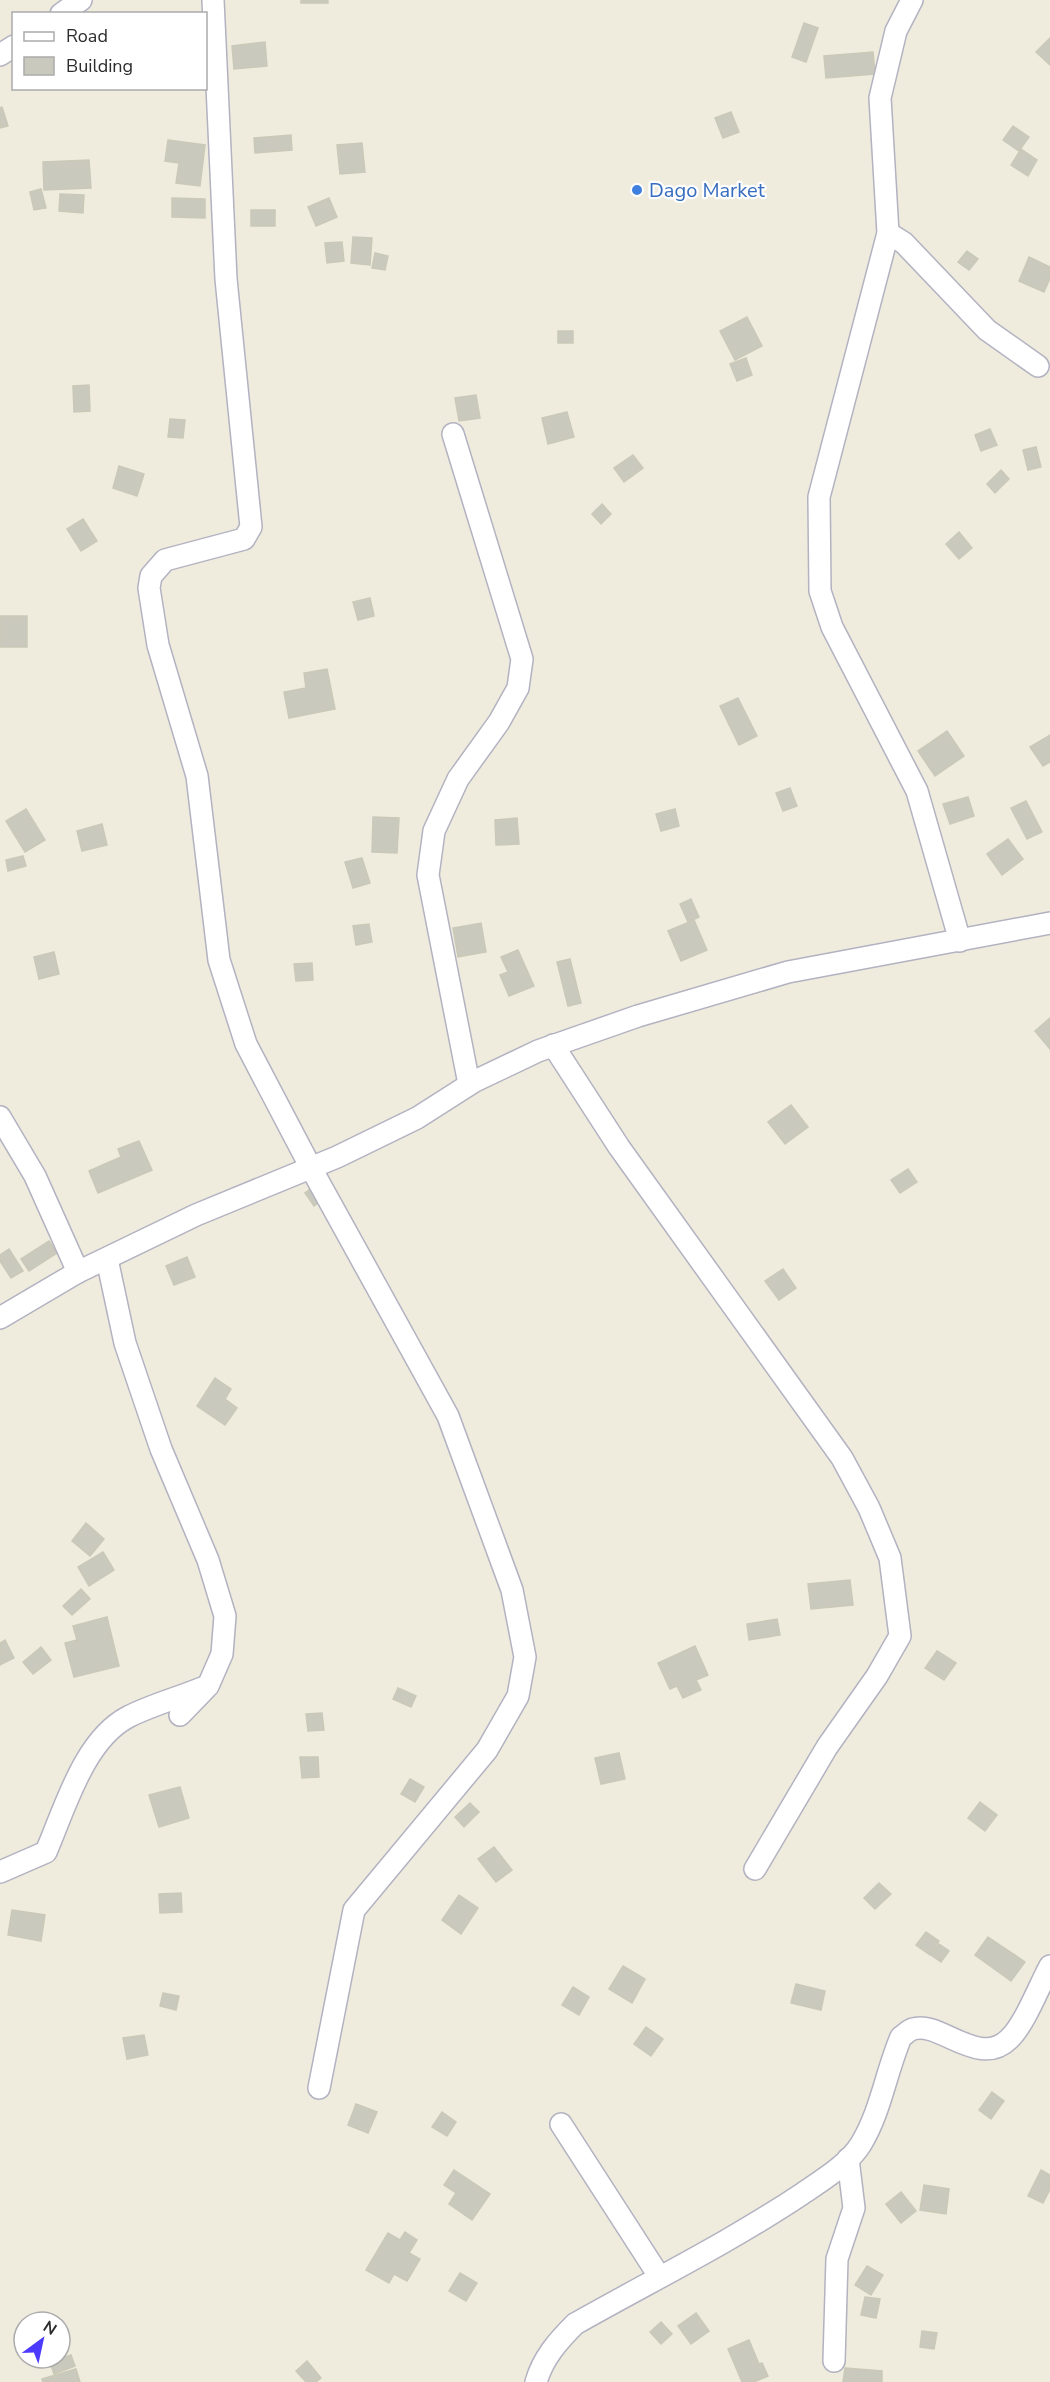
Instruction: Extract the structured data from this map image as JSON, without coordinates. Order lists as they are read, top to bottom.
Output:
{
  "places": ["Dago Market"],
  "legend": ["Road", "Building"],
  "north": "top right"
}
